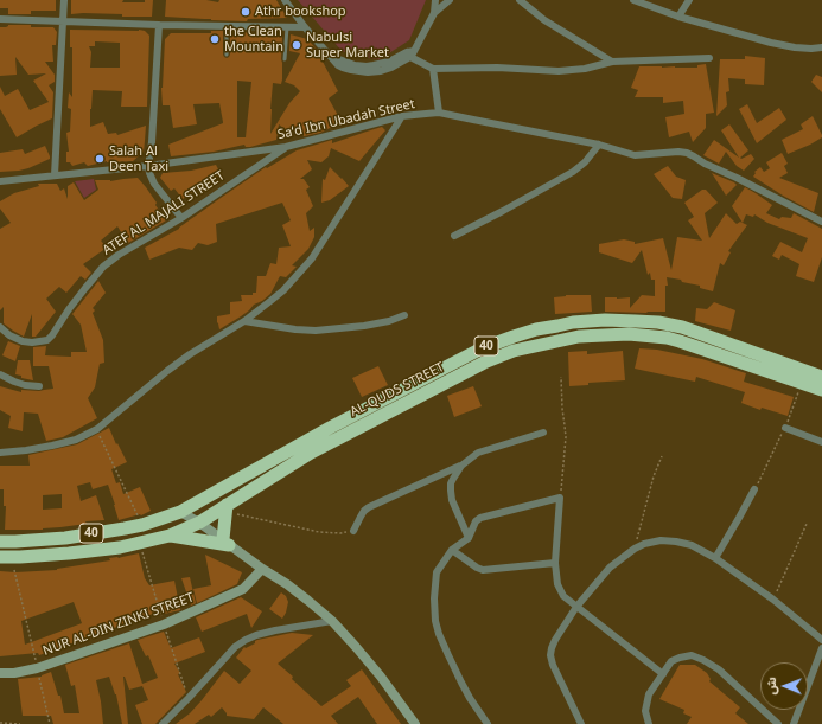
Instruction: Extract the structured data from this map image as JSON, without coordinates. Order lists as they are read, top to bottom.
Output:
{
  "streets": {
    "highway": ["40", "AL-QUDS STREET"],
    "street": ["Saʻd Ibn Ubadah Street", "ATEF AL MAJALI STREET", "NUR AL-DIN ZINKI STREET"]
  },
  "crossings": [
    ["Saʻd Ibn Ubadah Street", "ATEF AL MAJALI STREET"]
  ],
  "places": [
    "Athr bookshop",
    "the Clean Mountain",
    "Nabulsi Super Market",
    "Salah Al Deen Taxi"
  ],
  "north": "left"
}
